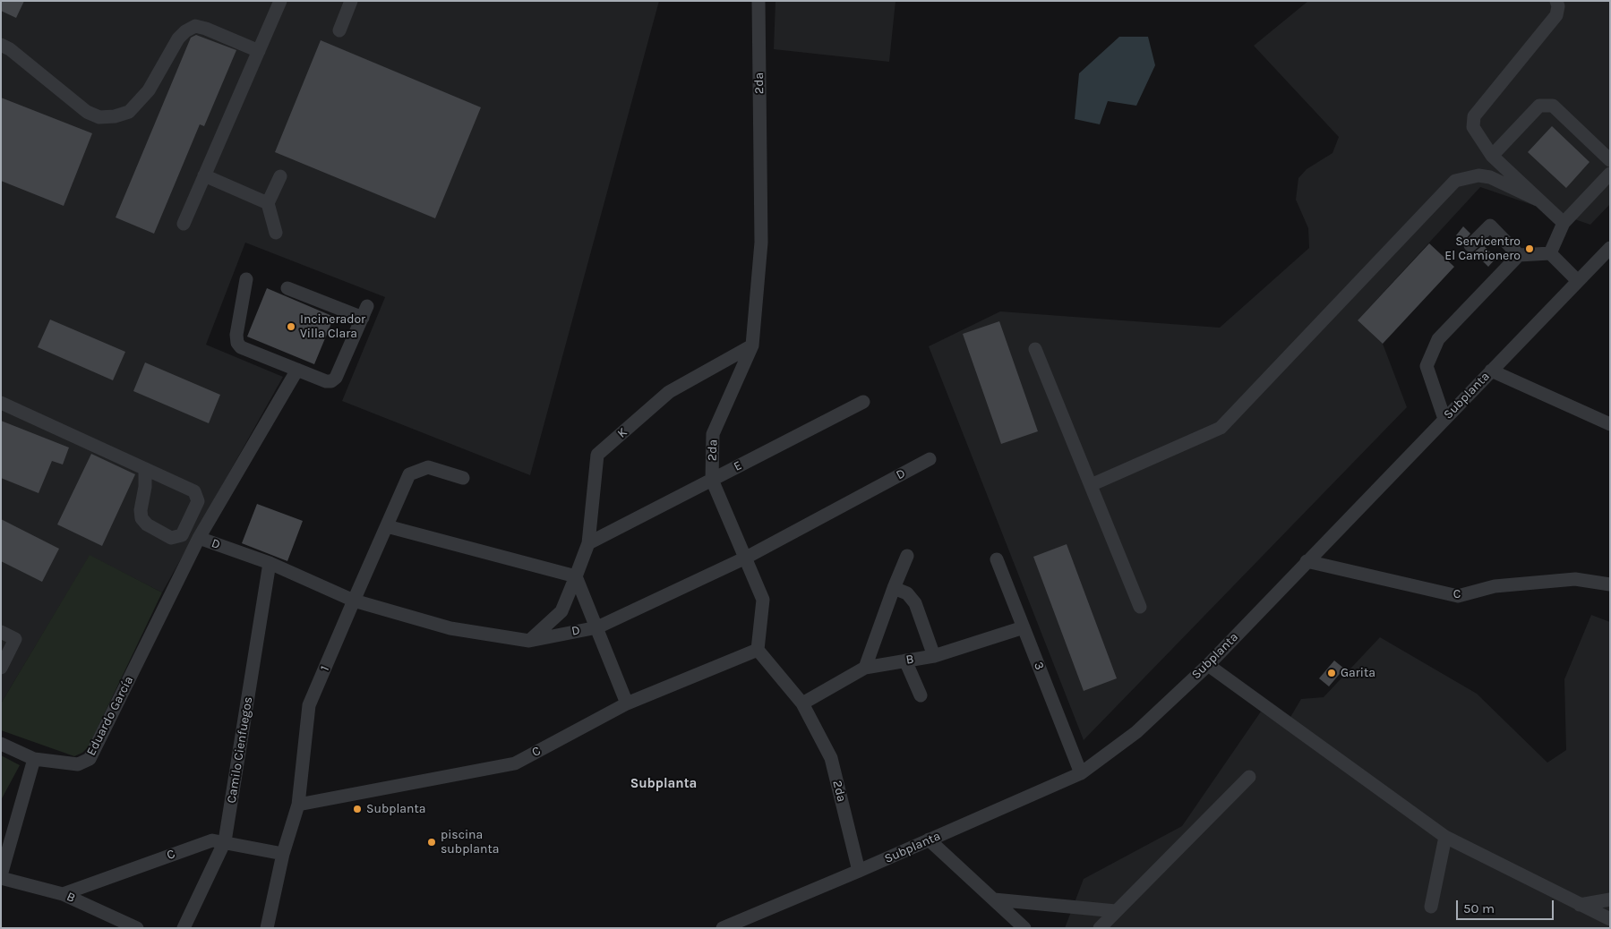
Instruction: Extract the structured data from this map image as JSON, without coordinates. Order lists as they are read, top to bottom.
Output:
{
  "streets": {
    "street": [
      "2da",
      "Subplanta",
      "K",
      "E",
      "D",
      "C",
      "B",
      "3",
      "1",
      "Eduardo García",
      "Camilo Cienfuegos"
    ]
  },
  "crossings": [
    ["2da", "Subplanta"],
    ["2da", "K"],
    ["2da", "E"],
    ["2da", "D"],
    ["2da", "C"],
    ["2da", "B"],
    ["Subplanta", "C"],
    ["Subplanta", "3"],
    ["K", "E"],
    ["K", "D"],
    ["D", "1"],
    ["D", "Eduardo García"],
    ["D", "Camilo Cienfuegos"],
    ["C", "B"],
    ["C", "1"],
    ["C", "Camilo Cienfuegos"],
    ["B", "3"]
  ],
  "districts": ["Subplanta"],
  "places": [
    "Servicentro El Camionero",
    "Incinerador Villa Clara",
    "Garita",
    "Subplanta",
    "piscina subplanta"
  ],
  "scale_bar": "50 m"
}
